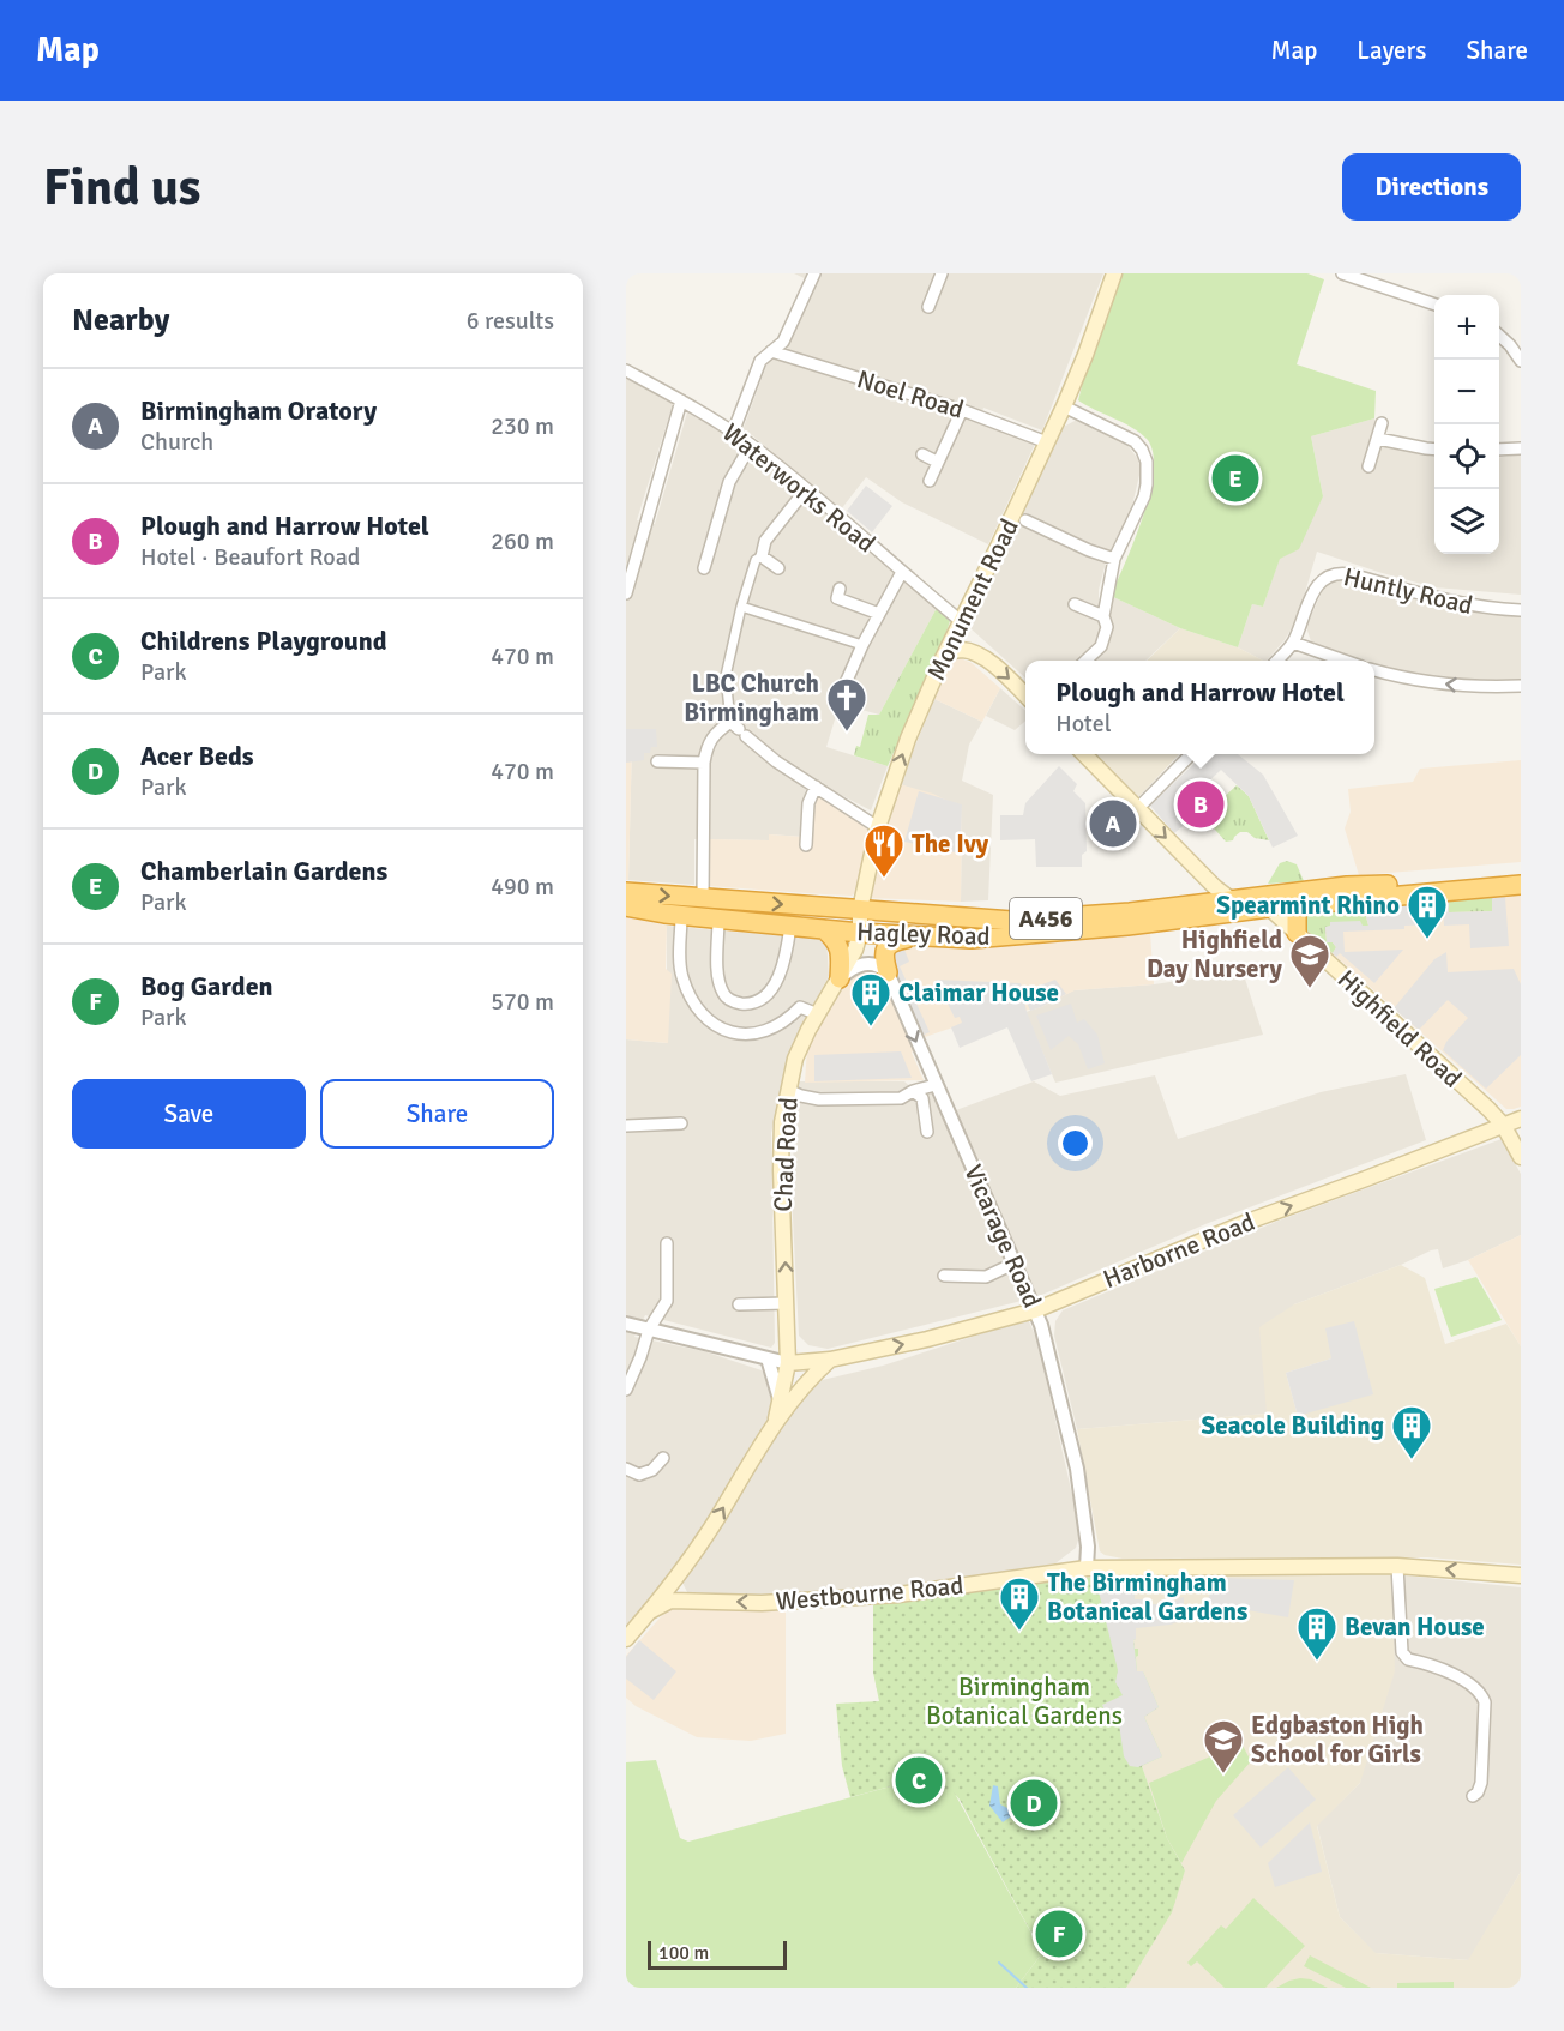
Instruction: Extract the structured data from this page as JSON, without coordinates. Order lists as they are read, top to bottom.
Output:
{
  "streets": {
    "highway": ["A456", "Hagley Road"],
    "main road": [
      "Monument Road",
      "Highfield Road",
      "Chad Road",
      "Harborne Road",
      "Westbourne Road"
    ],
    "street": [
      "Noel Road",
      "Waterworks Road",
      "Huntly Road",
      "Vicarage Road"
    ]
  },
  "crossings": [
    ["Noel Road", "Monument Road"],
    ["Waterworks Road", "Monument Road"],
    ["Monument Road", "Hagley Road"],
    ["Monument Road", "Chad Road"],
    ["Hagley Road", "Highfield Road"],
    ["Hagley Road", "Chad Road"],
    ["Highfield Road", "Harborne Road"],
    ["Chad Road", "Harborne Road"],
    ["Vicarage Road", "Harborne Road"],
    ["Vicarage Road", "Westbourne Road"]
  ],
  "one_way": ["Chad Road", "Harborne Road", "Westbourne Road"],
  "parks": ["Birmingham Botanical Gardens"],
  "places": {
    "church": ["LBC Church Birmingham"],
    "restaurant": ["The Ivy"],
    "building": [
      "Spearmint Rhino",
      "Claimar House",
      "Seacole Building",
      "The Birmingham Botanical Gardens",
      "Bevan House"
    ],
    "school or university": ["Highfield Day Nursery", "Edgbaston High School for Girls"]
  },
  "scale_bar": "100 m",
  "page": {
    "header": "Map",
    "nav": ["Map", "Layers", "Share"],
    "buttons": [
      "Directions",
      ["Save", "Share"]
    ],
    "title": "Find us",
    "heading": ["Nearby", "6 results"],
    "map_buttons": ["+", "−"],
    "list": [
      {
        "mark": "A",
        "name": "Birmingham Oratory",
        "note": "Church",
        "value": "230 m"
      },
      {
        "mark": "B",
        "name": "Plough and Harrow Hotel",
        "note": "Hotel · Beaufort Road",
        "value": "260 m"
      },
      {
        "mark": "C",
        "name": "Childrens Playground",
        "note": "Park",
        "value": "470 m"
      },
      {
        "mark": "D",
        "name": "Acer Beds",
        "note": "Park",
        "value": "470 m"
      },
      {
        "mark": "E",
        "name": "Chamberlain Gardens",
        "note": "Park",
        "value": "490 m"
      },
      {
        "mark": "F",
        "name": "Bog Garden",
        "note": "Park",
        "value": "570 m"
      }
    ],
    "pins": [
      "E",
      "B",
      "A",
      "C",
      "D",
      "F"
    ],
    "popup": ["Plough and Harrow Hotel", "Hotel"],
    "scale": "100 m"
  }
}
